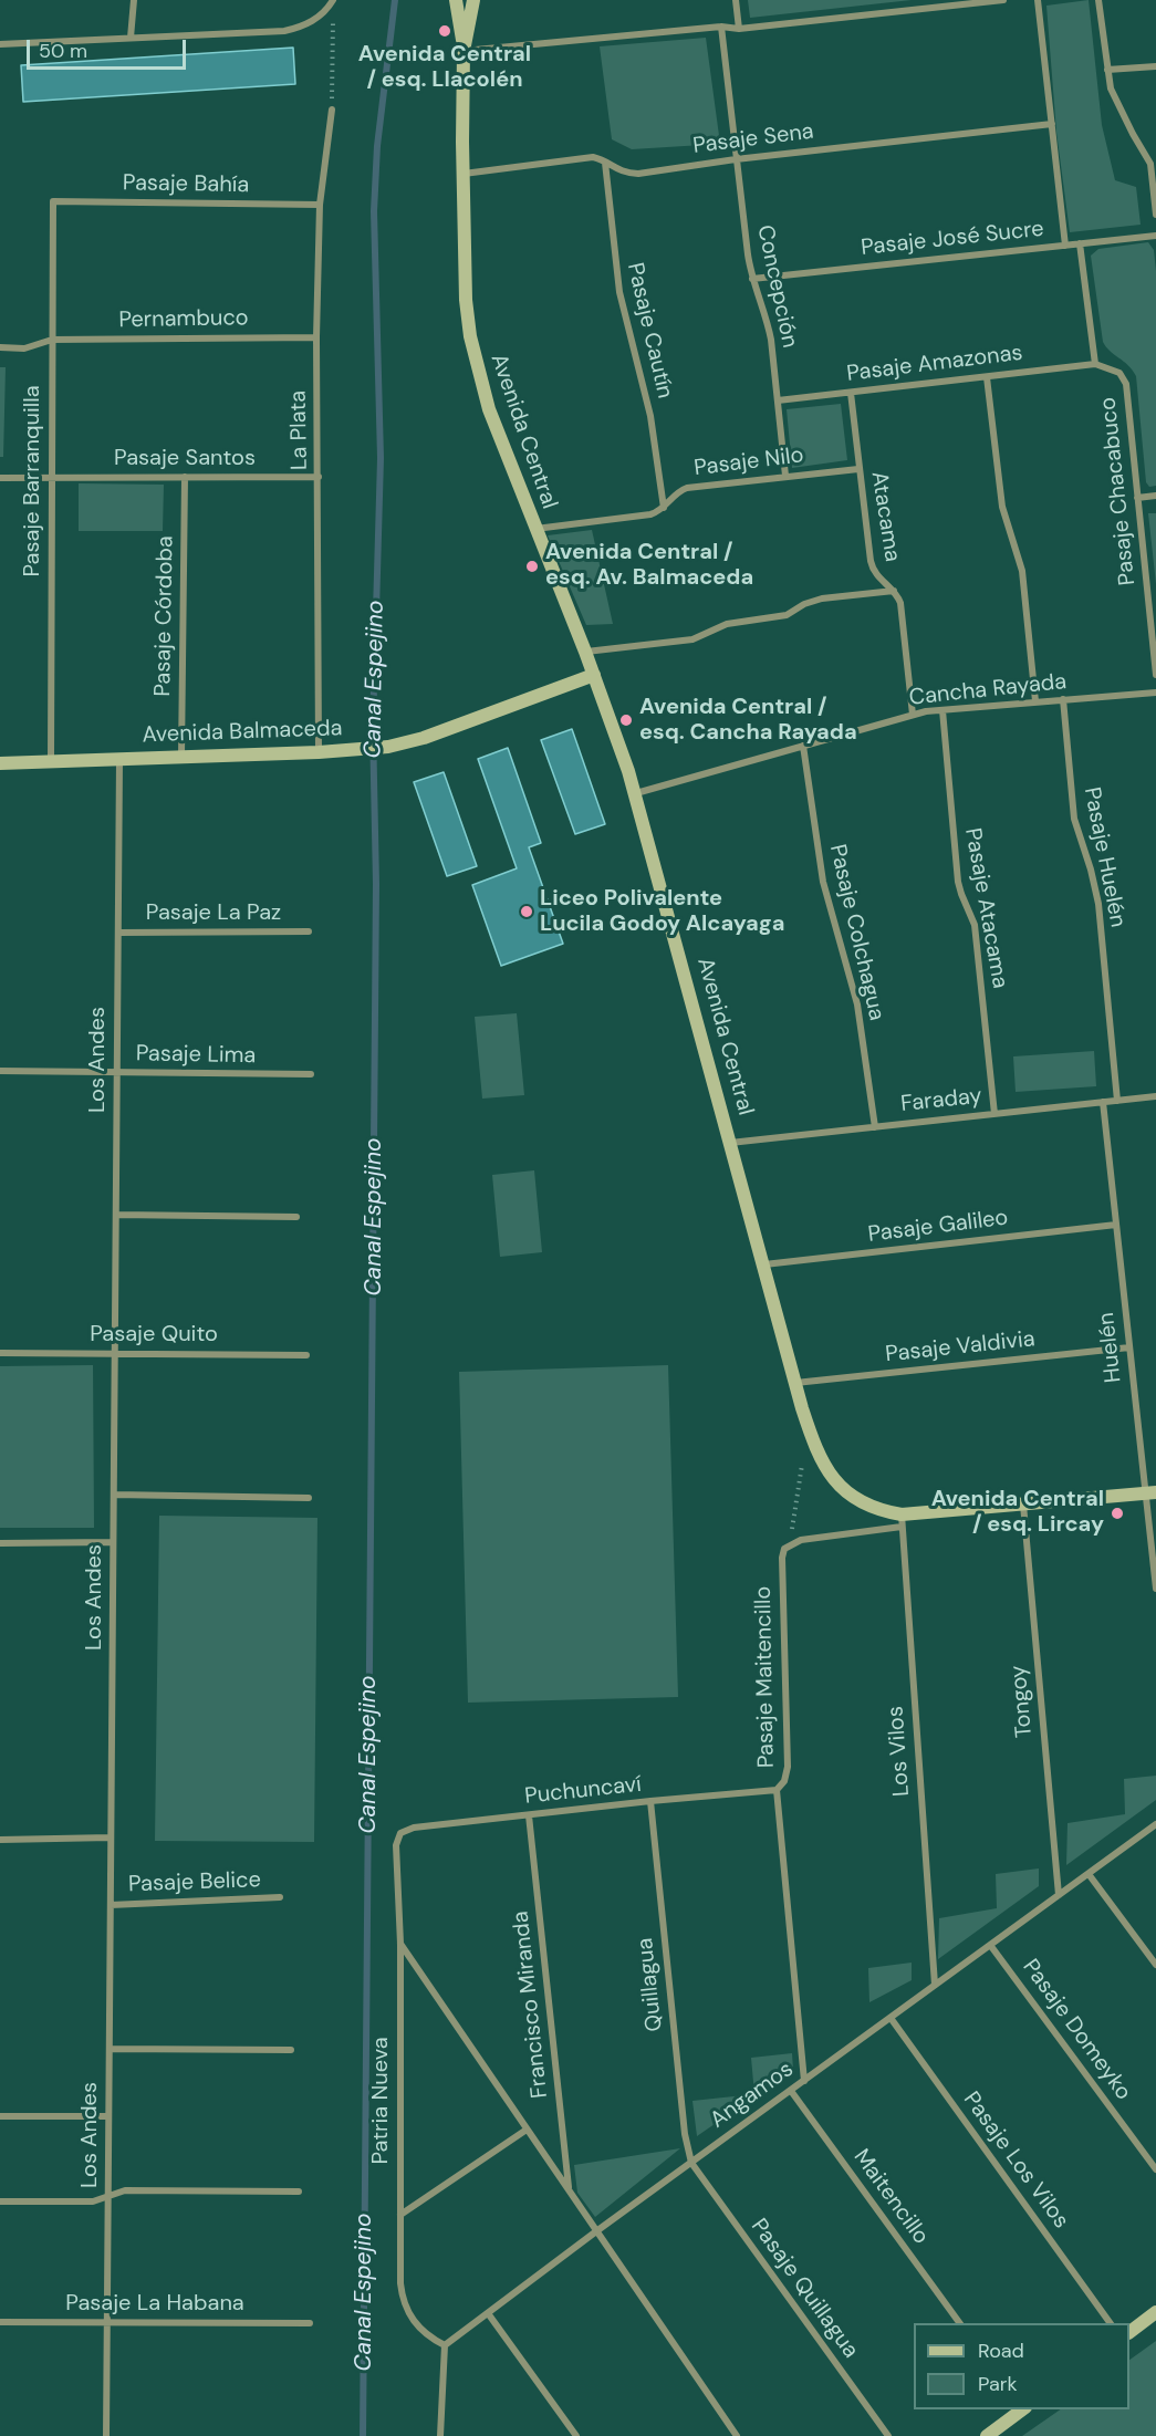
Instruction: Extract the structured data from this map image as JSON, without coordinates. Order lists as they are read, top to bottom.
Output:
{
  "streets": {
    "street": [
      "Pasaje Sena",
      "Pasaje Bahía",
      "Pasaje José Sucre",
      "Concepción",
      "Pernambuco",
      "Pasaje Cautín",
      "Pasaje Amazonas",
      "La Plata",
      "Avenida Central",
      "Pasaje Santos",
      "Pasaje Nilo",
      "Pasaje Barranquilla",
      "Pasaje Chacabuco",
      "Atacama",
      "Pasaje Córdoba",
      "Cancha Rayada",
      "Avenida Balmaceda",
      "Pasaje Huelén",
      "Pasaje Atacama",
      "Pasaje La Paz",
      "Pasaje Colchagua",
      "Pasaje Lima",
      "Los Andes",
      "Faraday",
      "Pasaje Galileo",
      "Pasaje Quito",
      "Pasaje Valdivia",
      "Huelén",
      "Pasaje Maitencillo",
      "Tongoy",
      "Los Vilos",
      "Puchuncaví",
      "Pasaje Belice",
      "Quillagua",
      "Francisco Miranda",
      "Pasaje Domeyko",
      "Angamos",
      "Patria Nueva",
      "Pasaje Los Vilos",
      "Maitencillo",
      "Pasaje Quillagua",
      "Pasaje La Habana"
    ]
  },
  "crossings": [
    ["Pasaje Sena", "Concepción"],
    ["Pasaje Sena", "Pasaje Cautín"],
    ["Pasaje Sena", "Avenida Central"],
    ["Pasaje Bahía", "La Plata"],
    ["Pasaje Bahía", "Pasaje Barranquilla"],
    ["Pasaje José Sucre", "Concepción"],
    ["Concepción", "Pasaje Amazonas"],
    ["Concepción", "Pasaje Nilo"],
    ["Pernambuco", "La Plata"],
    ["Pernambuco", "Pasaje Barranquilla"],
    ["Pasaje Cautín", "Pasaje Nilo"],
    ["Pasaje Amazonas", "Pasaje Chacabuco"],
    ["Pasaje Amazonas", "Atacama"],
    ["La Plata", "Pasaje Santos"],
    ["La Plata", "Avenida Balmaceda"],
    ["Avenida Central", "Pasaje Nilo"],
    ["Avenida Central", "Cancha Rayada"],
    ["Avenida Central", "Avenida Balmaceda"],
    ["Avenida Central", "Faraday"],
    ["Avenida Central", "Pasaje Galileo"],
    ["Avenida Central", "Pasaje Valdivia"],
    ["Avenida Central", "Huelén"],
    ["Avenida Central", "Tongoy"],
    ["Avenida Central", "Los Vilos"],
    ["Pasaje Santos", "Pasaje Barranquilla"],
    ["Pasaje Santos", "Pasaje Córdoba"],
    ["Pasaje Nilo", "Atacama"],
    ["Pasaje Barranquilla", "Avenida Balmaceda"],
    ["Atacama", "Cancha Rayada"],
    ["Pasaje Córdoba", "Avenida Balmaceda"],
    ["Cancha Rayada", "Pasaje Huelén"],
    ["Cancha Rayada", "Pasaje Atacama"],
    ["Cancha Rayada", "Pasaje Colchagua"],
    ["Avenida Balmaceda", "Los Andes"],
    ["Pasaje Huelén", "Faraday"],
    ["Pasaje Atacama", "Faraday"],
    ["Pasaje La Paz", "Los Andes"],
    ["Pasaje Colchagua", "Faraday"],
    ["Pasaje Lima", "Los Andes"],
    ["Los Andes", "Pasaje Quito"],
    ["Los Andes", "Pasaje Belice"],
    ["Los Andes", "Pasaje La Habana"],
    ["Faraday", "Huelén"],
    ["Pasaje Galileo", "Huelén"],
    ["Pasaje Valdivia", "Huelén"],
    ["Pasaje Maitencillo", "Puchuncaví"],
    ["Pasaje Maitencillo", "Angamos"],
    ["Tongoy", "Angamos"],
    ["Los Vilos", "Angamos"],
    ["Puchuncaví", "Quillagua"],
    ["Puchuncaví", "Francisco Miranda"],
    ["Puchuncaví", "Patria Nueva"],
    ["Quillagua", "Angamos"],
    ["Quillagua", "Pasaje Quillagua"],
    ["Francisco Miranda", "Angamos"],
    ["Francisco Miranda", "Patria Nueva"],
    ["Pasaje Domeyko", "Angamos"],
    ["Angamos", "Patria Nueva"],
    ["Angamos", "Pasaje Los Vilos"],
    ["Angamos", "Maitencillo"],
    ["Angamos", "Pasaje Quillagua"]
  ],
  "water": ["Canal Espejino"],
  "places": [
    "Avenida Central / esq. Llacolén",
    "Avenida Central / esq. Av. Balmaceda",
    "Avenida Central / esq. Cancha Rayada",
    "Liceo Polivalente Lucila Godoy Alcayaga",
    "Avenida Central / esq. Lircay"
  ],
  "legend": ["Road", "Park"],
  "scale_bar": "50 m"
}
